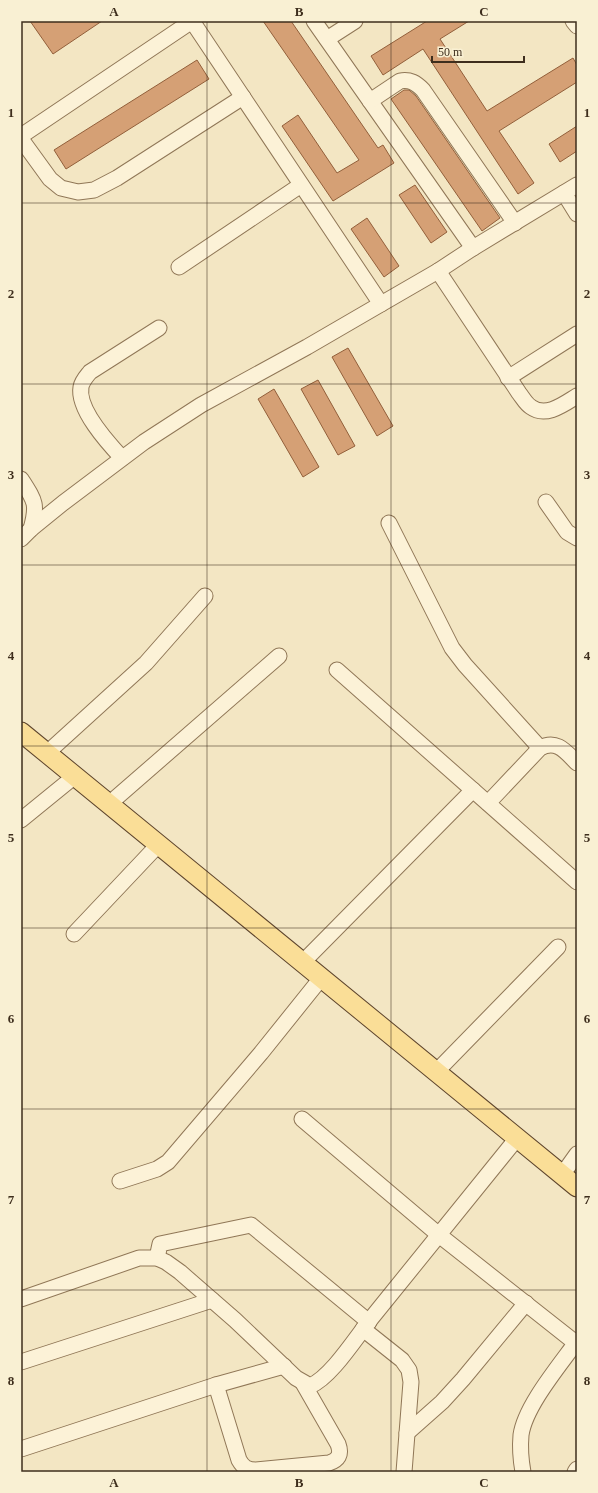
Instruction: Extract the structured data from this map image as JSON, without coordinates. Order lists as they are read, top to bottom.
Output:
{
  "scale_bar": "50 m",
  "grid": {
    "columns": ["A", "B", "C"],
    "rows": [
      "1",
      "2",
      "3",
      "4",
      "5",
      "6",
      "7",
      "8"
    ]
  }
}
